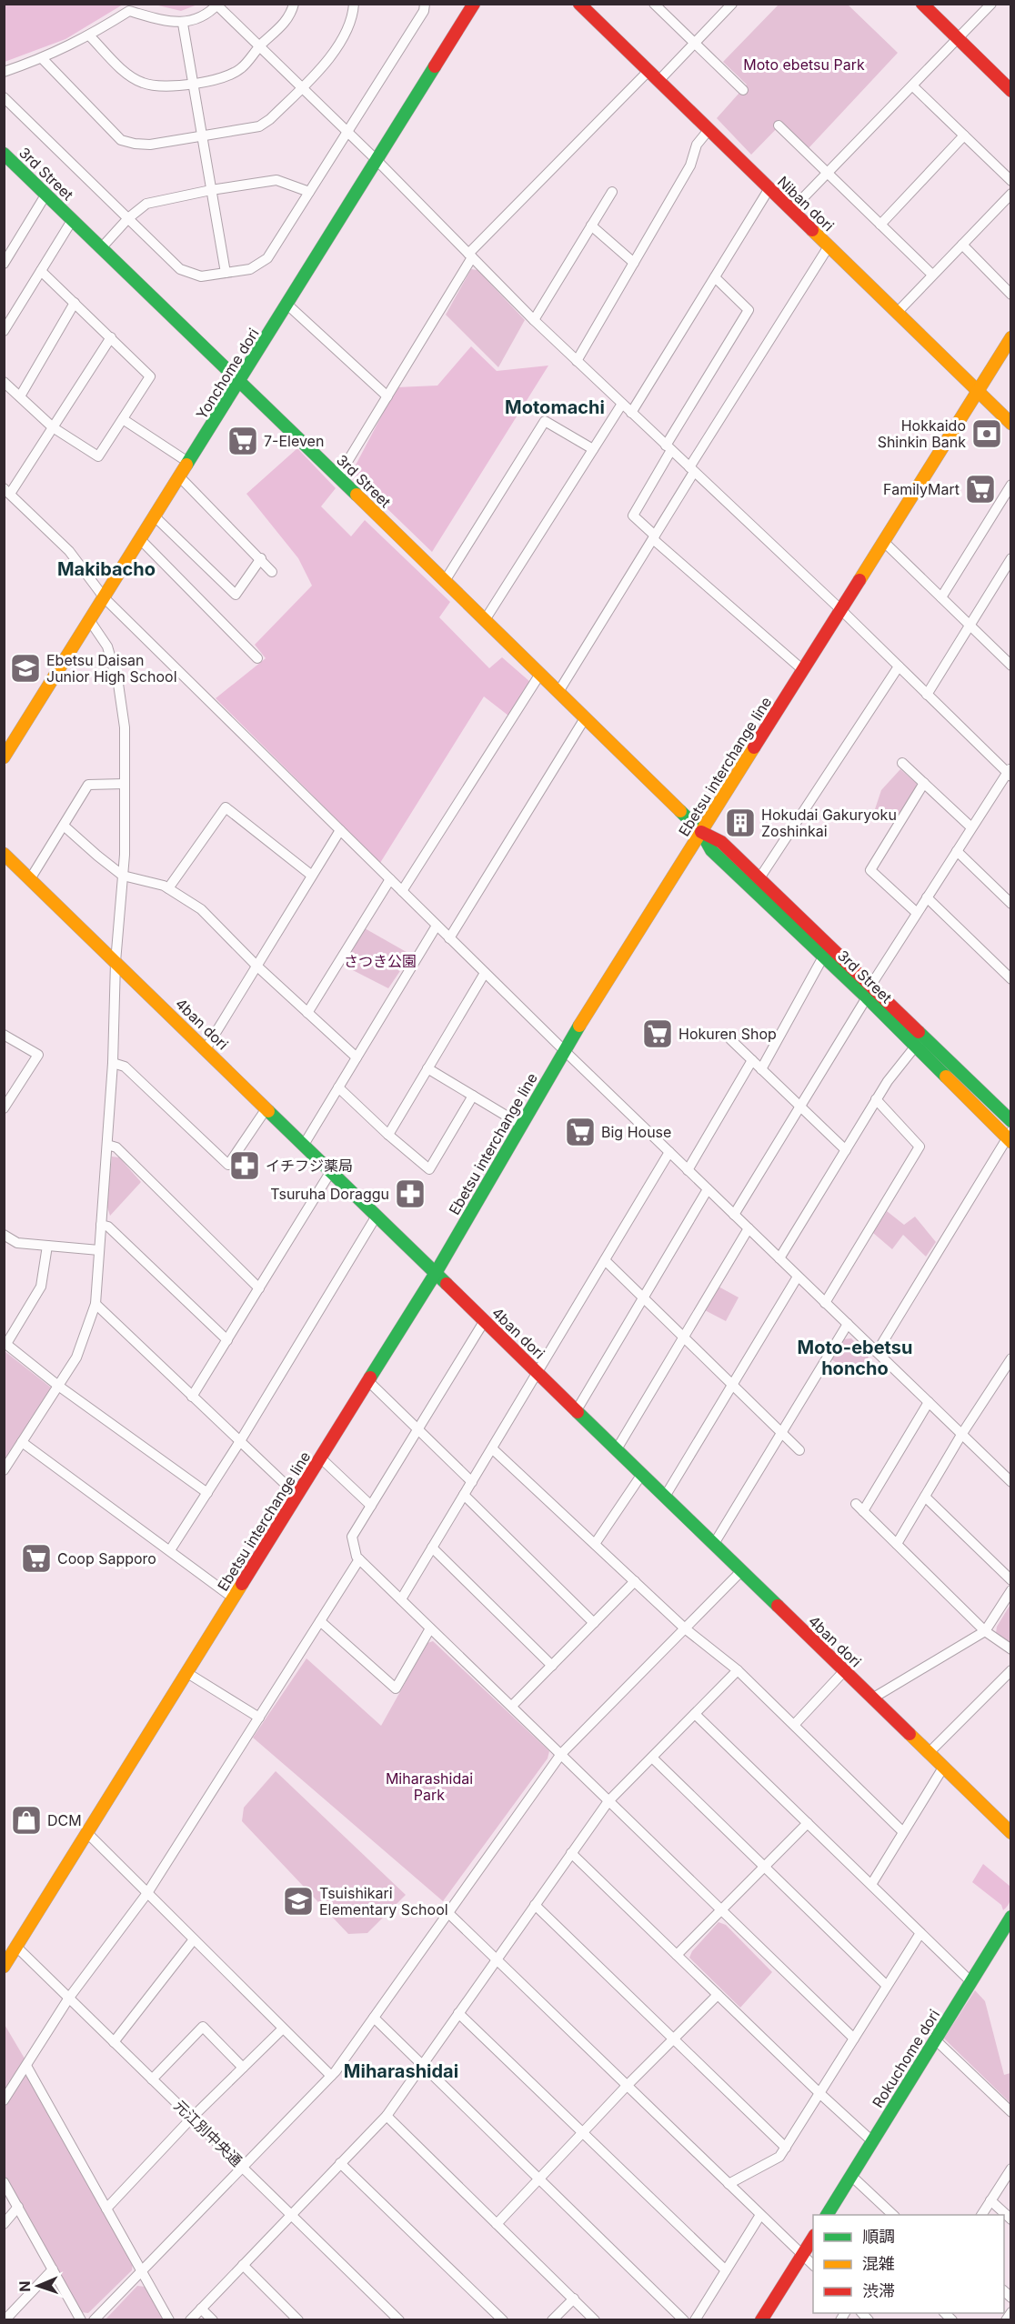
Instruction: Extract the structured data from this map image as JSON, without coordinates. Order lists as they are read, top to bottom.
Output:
{
  "streets": {
    "street": [
      "3rd Street",
      "Niban dori",
      "Yonchome dori",
      "Ebetsu interchange line",
      "4ban dori",
      "Rokuchome dori",
      "元江別中央通"
    ]
  },
  "crossings": [
    ["3rd Street", "Yonchome dori"],
    ["3rd Street", "Ebetsu interchange line"],
    ["Niban dori", "Ebetsu interchange line"],
    ["Ebetsu interchange line", "4ban dori"],
    ["Ebetsu interchange line", "元江別中央通"]
  ],
  "districts": [
    "Motomachi",
    "Makibacho",
    "Moto-ebetsu honcho",
    "Miharashidai"
  ],
  "parks": ["Moto ebetsu Park", "さつき公園", "Miharashidai Park"],
  "places": {
    "bank": ["Hokkaido Shinkin Bank"],
    "supermarket": [
      "7-Eleven",
      "FamilyMart",
      "Hokuren Shop",
      "Big House",
      "Coop Sapporo"
    ],
    "school or university": ["Ebetsu Daisan Junior High School", "Tsuishikari Elementary School"],
    "building": ["Hokudai Gakuryoku Zoshinkai"],
    "pharmacy": ["イチフジ薬局", "Tsuruha Doraggu"],
    "shop": ["DCM"]
  },
  "legend": ["順調", "混雑", "渋滞"],
  "north": "left"
}
